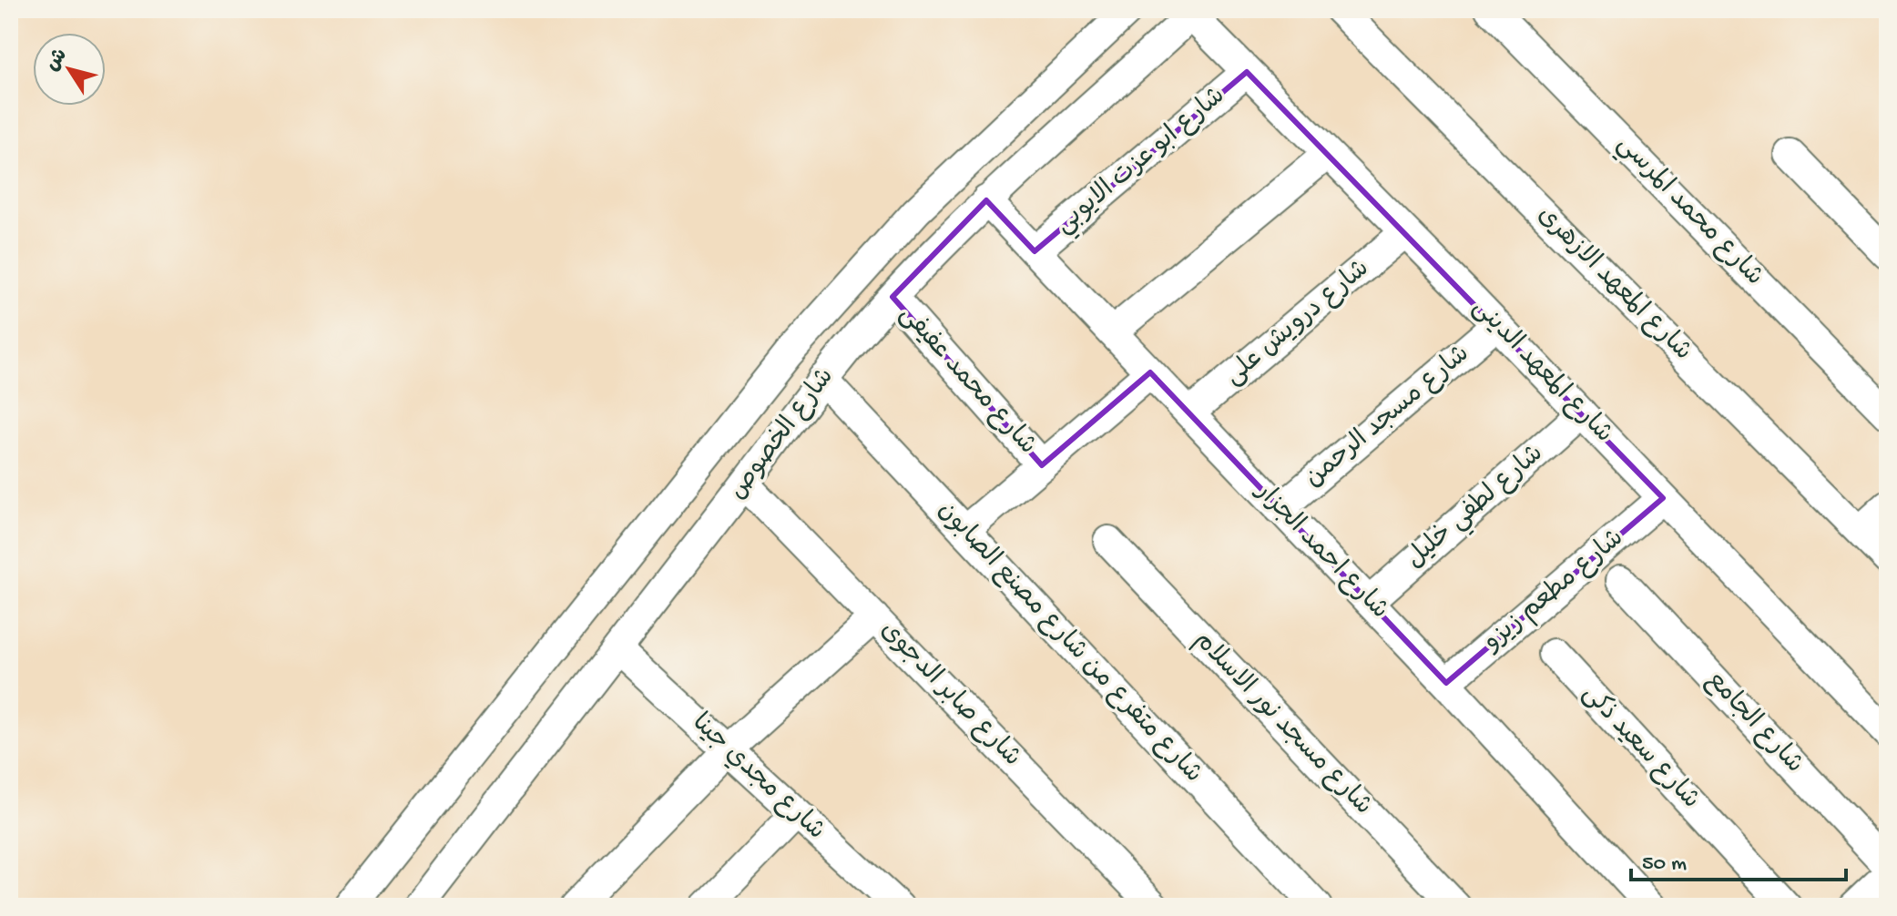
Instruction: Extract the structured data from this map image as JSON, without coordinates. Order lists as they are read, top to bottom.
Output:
{
  "streets": {
    "street": [
      "شارع ابو عزت الايوبي",
      "شارع محمد المرسي",
      "شارع المعهد الازهرى",
      "شارع درويش على",
      "شارع المعهد الدينى",
      "شارع محمد عفيفى",
      "شارع مسجد الرحمن",
      "شارع الخصوص",
      "شارع لطفي خليل",
      "شارع احمد الجزار",
      "شارع مطعم زيزو",
      "شارع متفرع من شارع مصنع الصابون",
      "شارع صابر الدجوى",
      "شارع الجامع",
      "شارع مسجد نور الاسلام",
      "شارع سعيد ذكى",
      "شارع مجدي جينا"
    ]
  },
  "crossings": [
    ["شارع ابو عزت الايوبي", "شارع المعهد الدينى"],
    ["شارع ابو عزت الايوبي", "شارع احمد الجزار"],
    ["شارع درويش على", "شارع المعهد الدينى"],
    ["شارع درويش على", "شارع احمد الجزار"],
    ["شارع المعهد الدينى", "شارع مسجد الرحمن"],
    ["شارع المعهد الدينى", "شارع الخصوص"],
    ["شارع المعهد الدينى", "شارع لطفي خليل"],
    ["شارع المعهد الدينى", "شارع مطعم زيزو"],
    ["شارع محمد عفيفى", "شارع الخصوص"],
    ["شارع مسجد الرحمن", "شارع احمد الجزار"],
    ["شارع الخصوص", "شارع احمد الجزار"],
    ["شارع الخصوص", "شارع متفرع من شارع مصنع الصابون"],
    ["شارع الخصوص", "شارع صابر الدجوى"],
    ["شارع الخصوص", "شارع مجدي جينا"],
    ["شارع لطفي خليل", "شارع احمد الجزار"],
    ["شارع احمد الجزار", "شارع مطعم زيزو"]
  ],
  "scale_bar": "50 m",
  "north": "top left"
}
